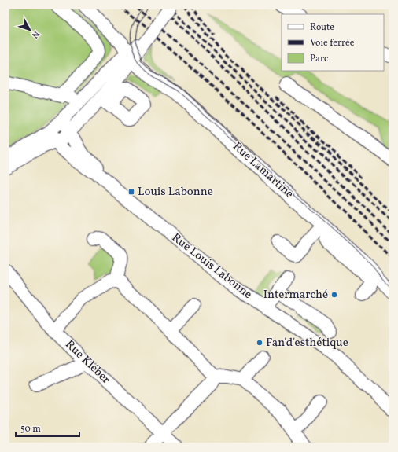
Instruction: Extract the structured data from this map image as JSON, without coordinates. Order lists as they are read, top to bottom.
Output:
{
  "streets": {
    "street": ["Rue Lamartine", "Rue Louis Labonne", "Rue Kléber"]
  },
  "places": {
    "transit": ["Louis Labonne"],
    "other": ["Intermarché", "Fan'd'esthétique"]
  },
  "legend": ["Route", "Voie ferrée", "Parc"],
  "scale_bar": "50 m",
  "north": "bottom right"
}
